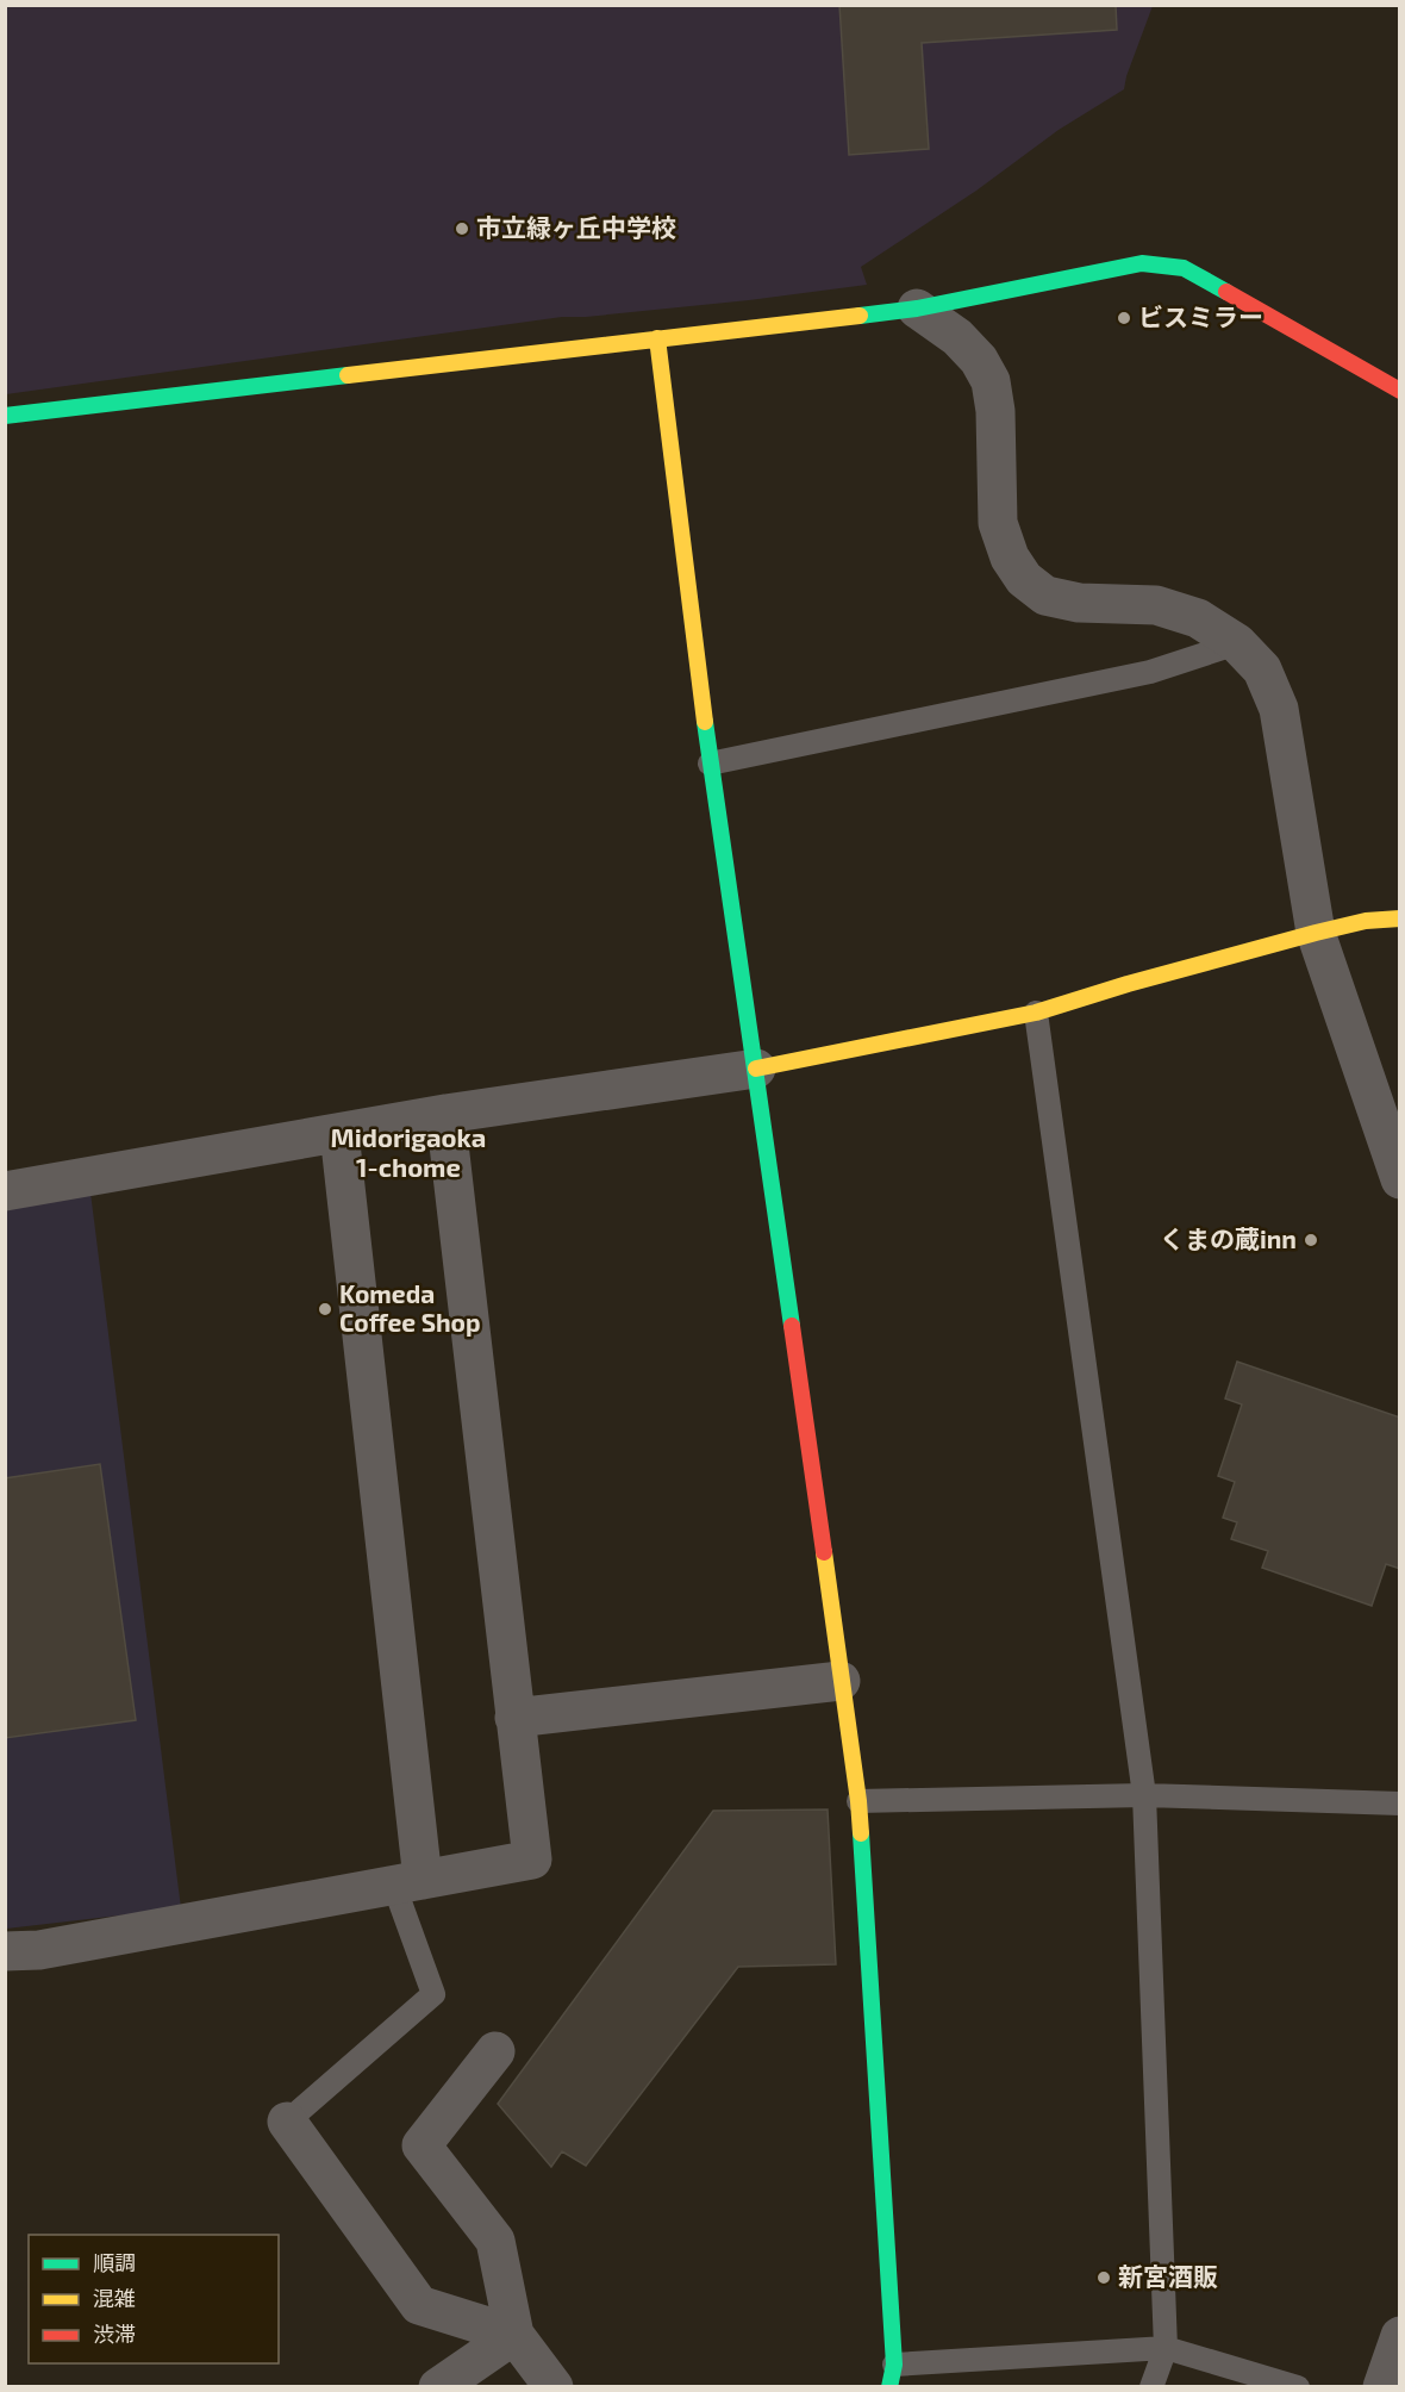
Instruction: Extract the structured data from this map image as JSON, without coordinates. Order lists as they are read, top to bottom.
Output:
{
  "districts": ["Midorigaoka 1-chome"],
  "places": [
    "市立緑ヶ丘中学校",
    "ビスミラー",
    "くまの蔵inn",
    "Komeda Coffee Shop",
    "新宮酒販"
  ],
  "legend": ["順調", "混雑", "渋滞"]
}
